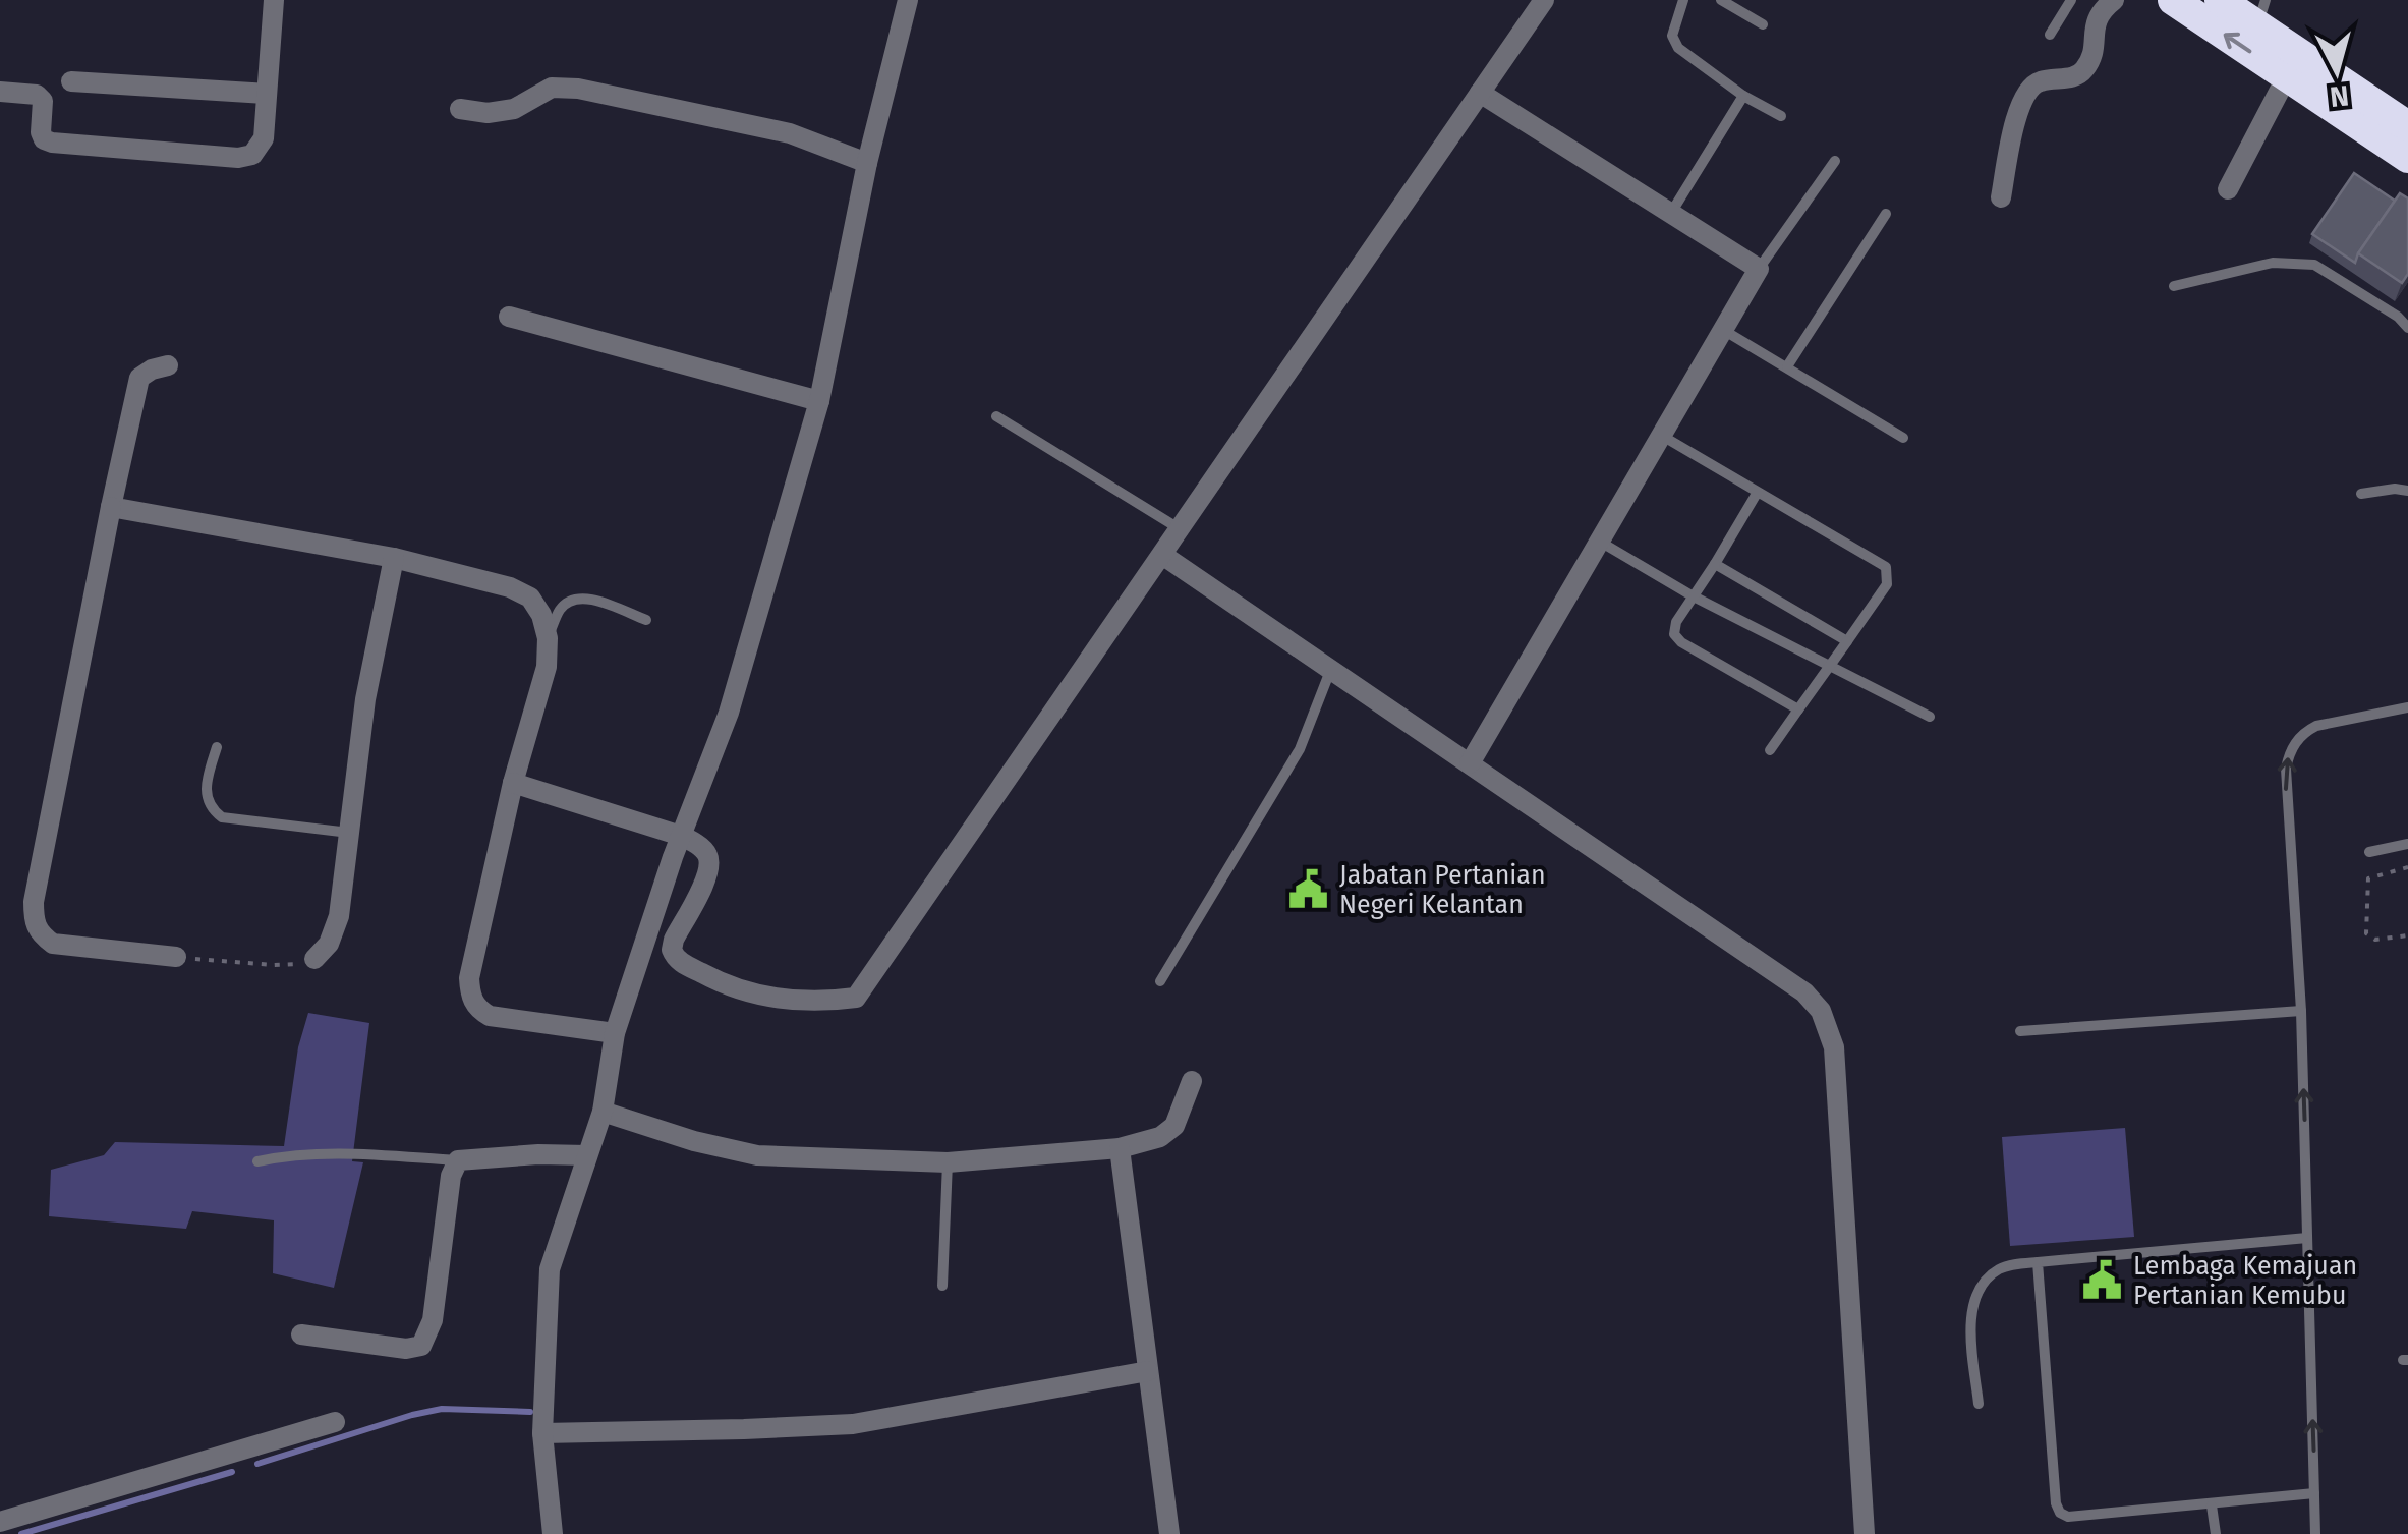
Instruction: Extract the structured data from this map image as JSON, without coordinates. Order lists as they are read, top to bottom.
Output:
{
  "places": {
    "public building": ["Jabatan Pertanian Negeri Kelantan", "Lembaga Kemajuan Pertanian Kemubu"]
  },
  "north": "bottom"
}
